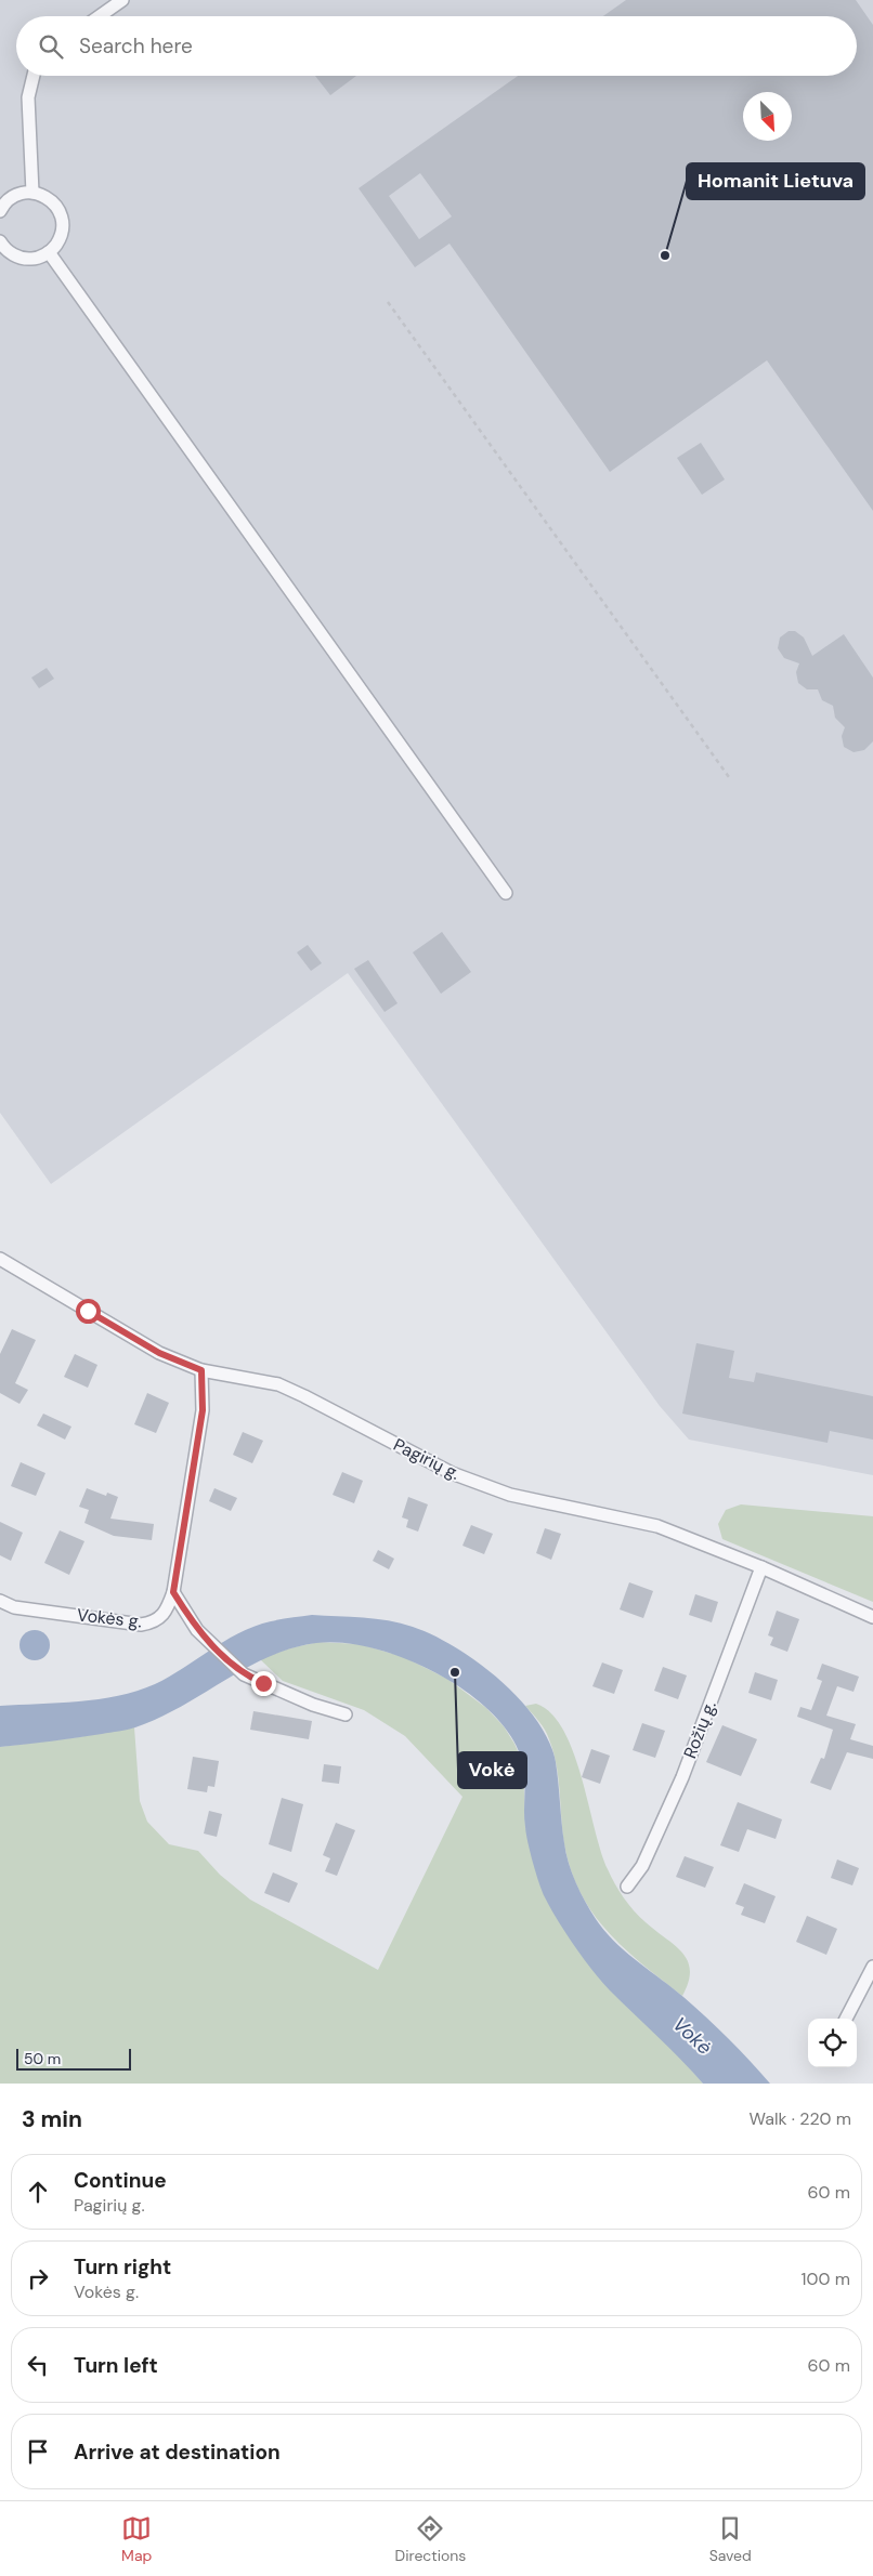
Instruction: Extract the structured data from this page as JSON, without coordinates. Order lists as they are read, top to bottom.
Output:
{
  "streets": {
    "street": ["Pagirių g.", "Vokės g.", "Rožių g."]
  },
  "crossings": [
    ["Pagirių g.", "Vokės g."],
    ["Pagirių g.", "Rožių g."]
  ],
  "water": ["Vokė"],
  "places": ["Homanit Lietuva", "Vokė"],
  "scale_bar": "50 m",
  "north": "bottom right",
  "page": {
    "search": "Search here",
    "scale": "50 m",
    "heading": ["3 min", "Walk · 220 m"],
    "list": [
      ["Continue", "Pagirių g.", "60 m"],
      ["Turn right", "Vokės g.", "100 m"],
      ["Turn left", "60 m"],
      "Arrive at destination"
    ],
    "nav": ["Map", "Directions", "Saved"]
  }
}
